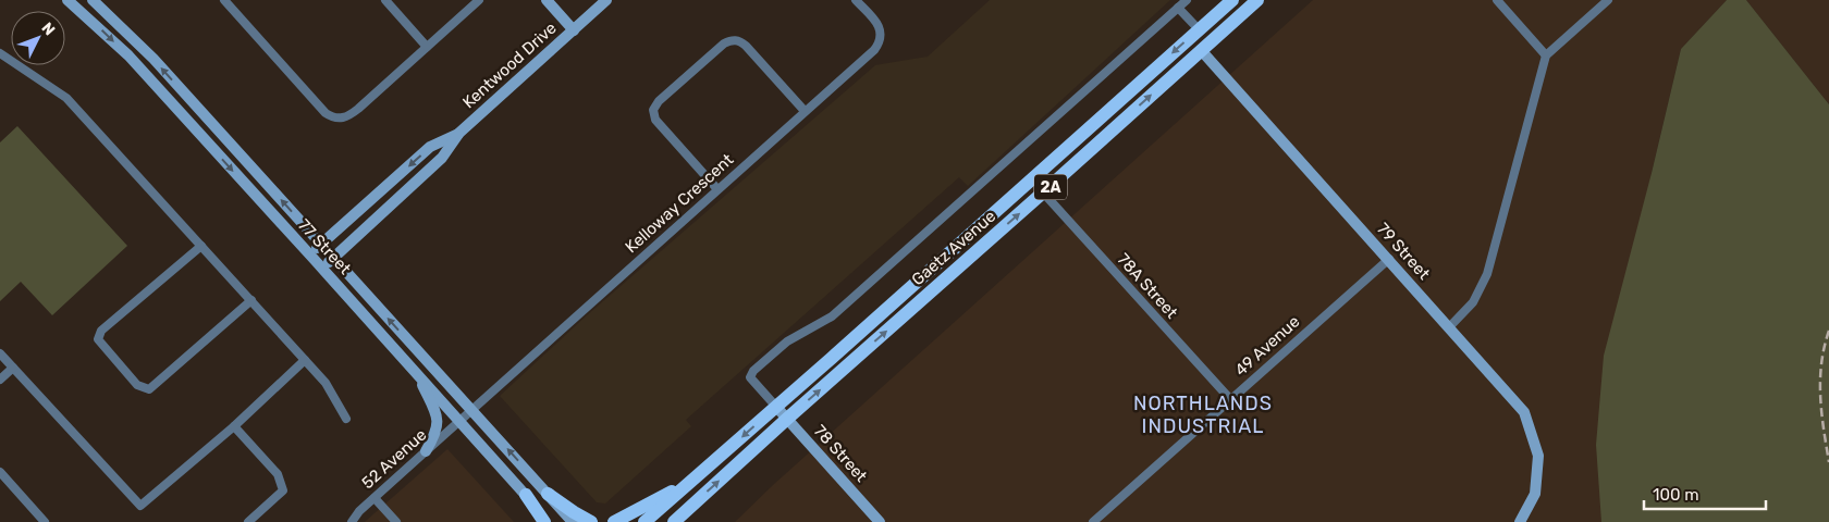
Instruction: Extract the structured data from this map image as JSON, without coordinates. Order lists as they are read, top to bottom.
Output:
{
  "streets": {
    "main road": [
      "Kentwood Drive",
      "2A",
      "77 Street",
      "Gaetz Avenue",
      "79 Street",
      "78 Street"
    ],
    "street": [
      "Kelloway Crescent",
      "78A Street",
      "49 Avenue",
      "52 Avenue"
    ]
  },
  "crossings": [
    ["Kentwood Drive", "77 Street"],
    ["Kelloway Crescent", "77 Street"],
    ["Kelloway Crescent", "52 Avenue"],
    ["77 Street", "52 Avenue"],
    ["Gaetz Avenue", "79 Street"],
    ["Gaetz Avenue", "78A Street"],
    ["Gaetz Avenue", "78 Street"],
    ["79 Street", "49 Avenue"],
    ["78A Street", "49 Avenue"]
  ],
  "districts": ["NORTHLANDS INDUSTRIAL"],
  "scale_bar": "100 m",
  "north": "top right"
}
